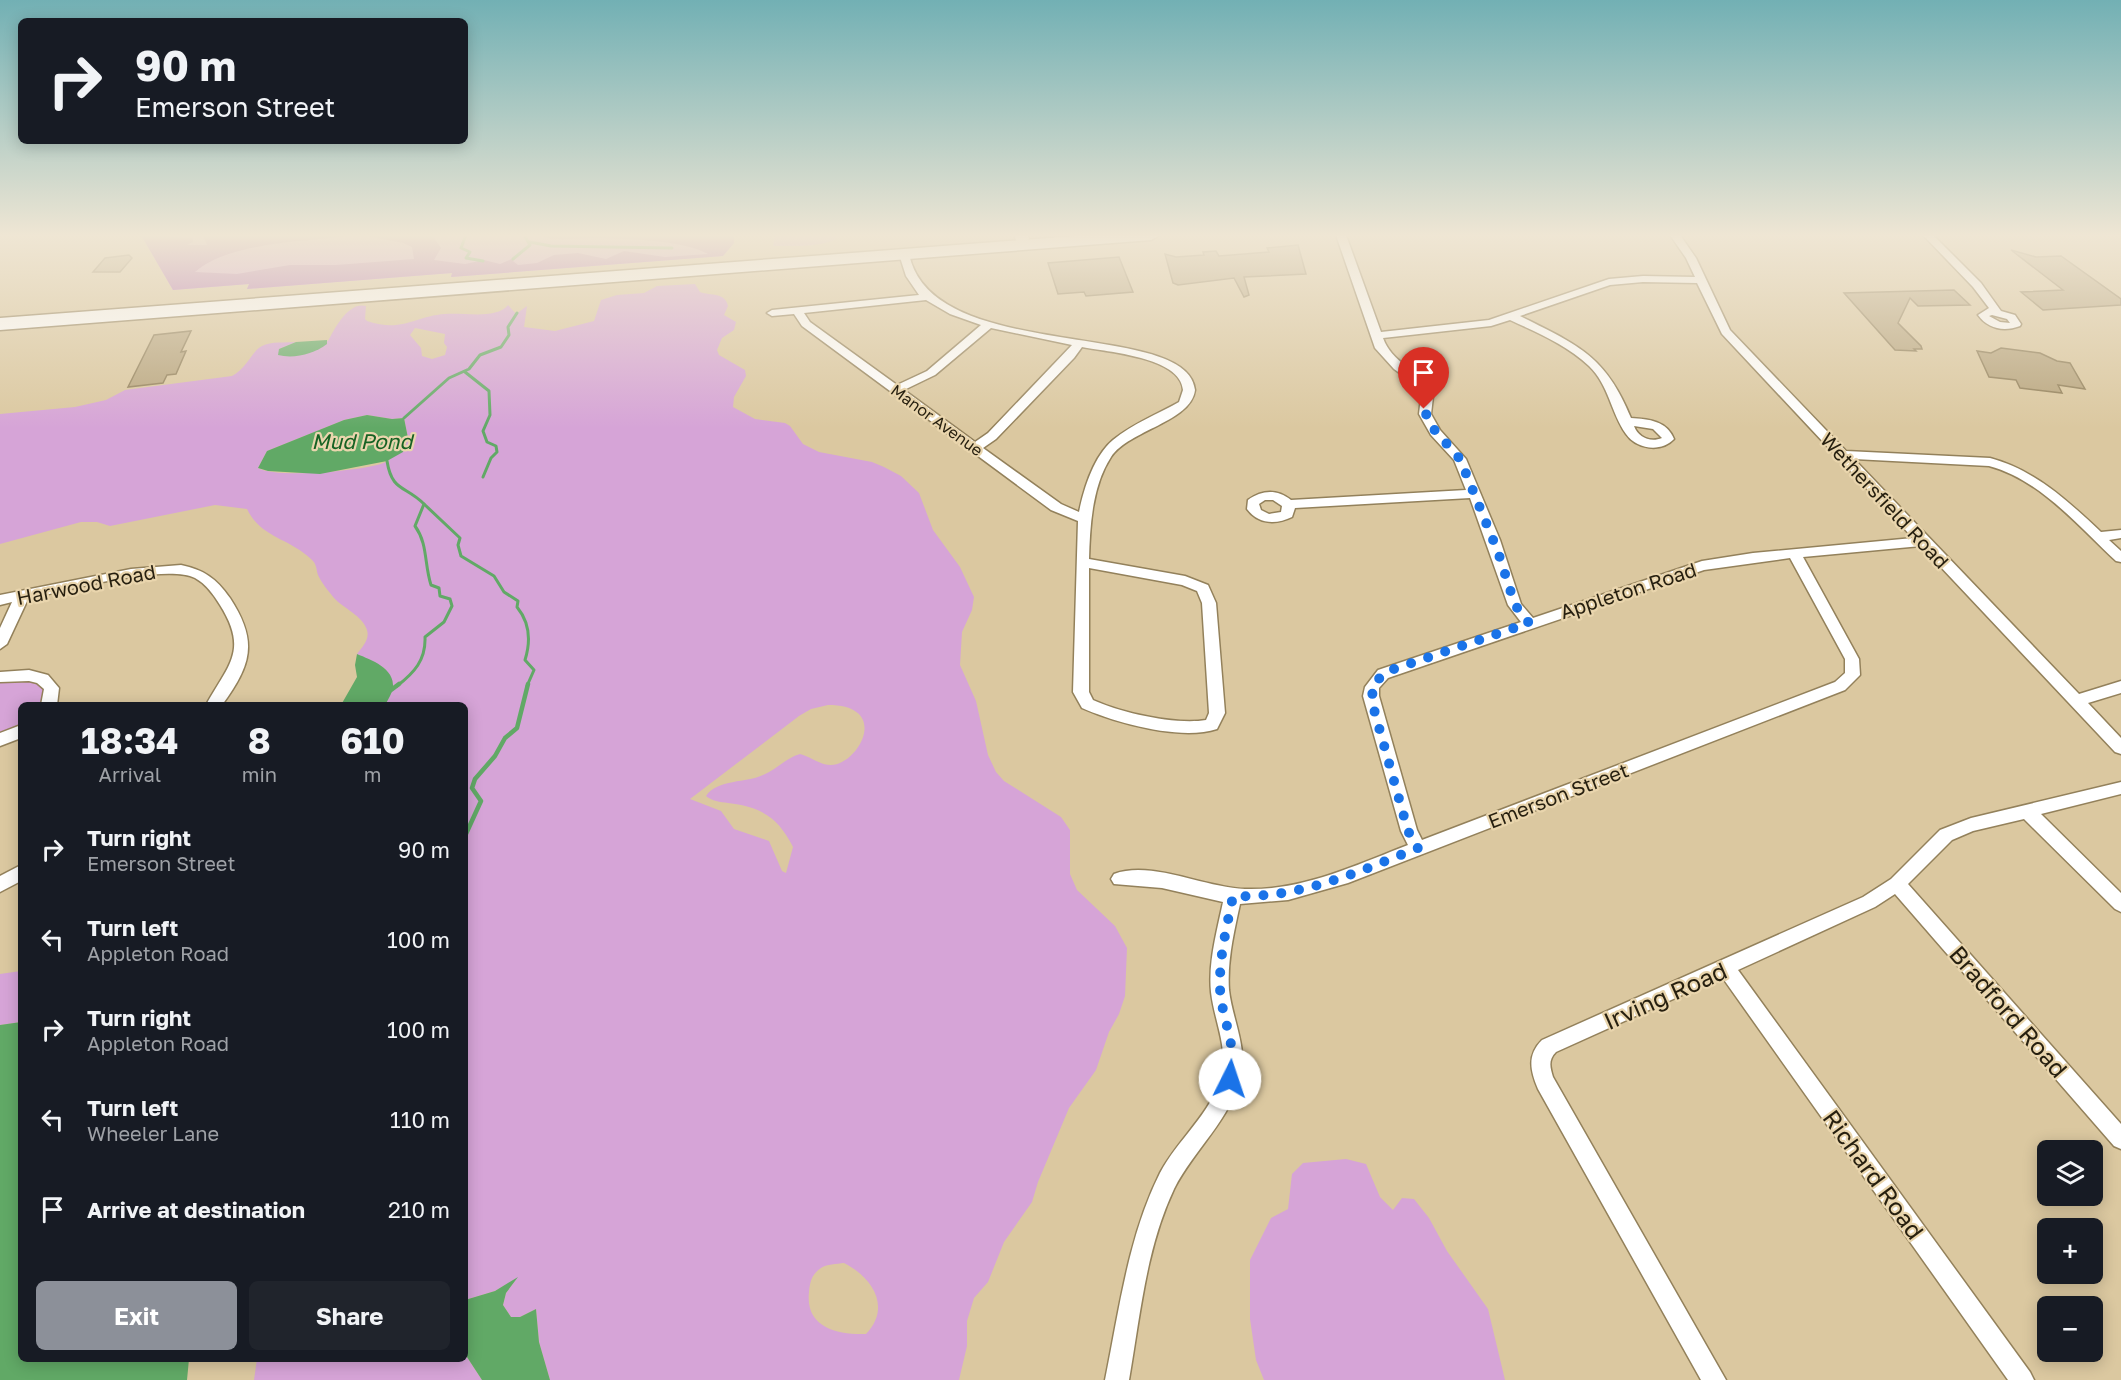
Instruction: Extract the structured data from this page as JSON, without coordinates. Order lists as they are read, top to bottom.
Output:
{
  "streets": {
    "street": [
      "Manor Avenue",
      "Wethersfield Road",
      "Harwood Road",
      "Appleton Road",
      "Emerson Street",
      "Irving Road",
      "Bradford Road",
      "Richard Road"
    ]
  },
  "crossings": [
    ["Wethersfield Road", "Appleton Road"],
    ["Appleton Road", "Emerson Street"],
    ["Irving Road", "Bradford Road"],
    ["Irving Road", "Richard Road"]
  ],
  "water": ["Mud Pond"],
  "page": {
    "turn": ["90 m", "Emerson Street"],
    "eta": [
      "18:34",
      "Arrival",
      "8",
      "min",
      "610",
      "m"
    ],
    "list": [
      {
        "name": "Turn right",
        "note": "Emerson Street",
        "value": "90 m"
      },
      {
        "name": "Turn left",
        "note": "Appleton Road",
        "value": "100 m"
      },
      {
        "name": "Turn right",
        "note": "Appleton Road",
        "value": "100 m"
      },
      {
        "name": "Turn left",
        "note": "Wheeler Lane",
        "value": "110 m"
      },
      {
        "name": "Arrive at destination",
        "value": "210 m"
      }
    ],
    "map_buttons": ["+", "−"],
    "buttons": ["Exit", "Share"]
  }
}
